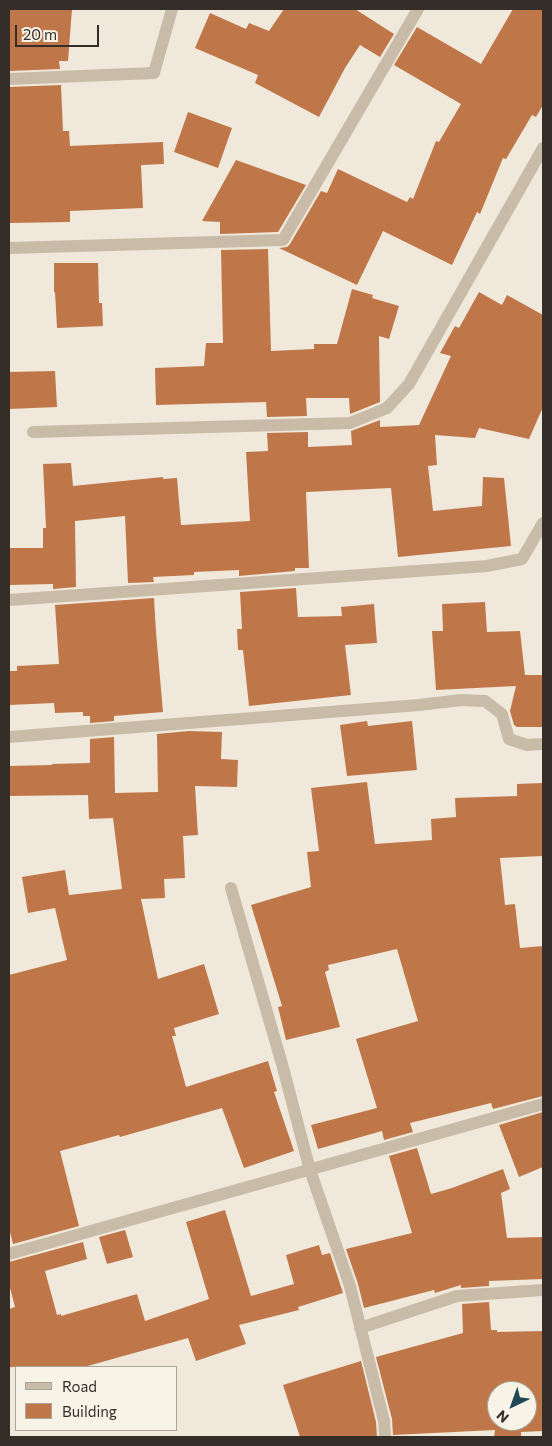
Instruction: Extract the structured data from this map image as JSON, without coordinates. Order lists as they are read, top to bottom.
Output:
{
  "legend": ["Road", "Building"],
  "scale_bar": "20 m",
  "north": "bottom left"
}
